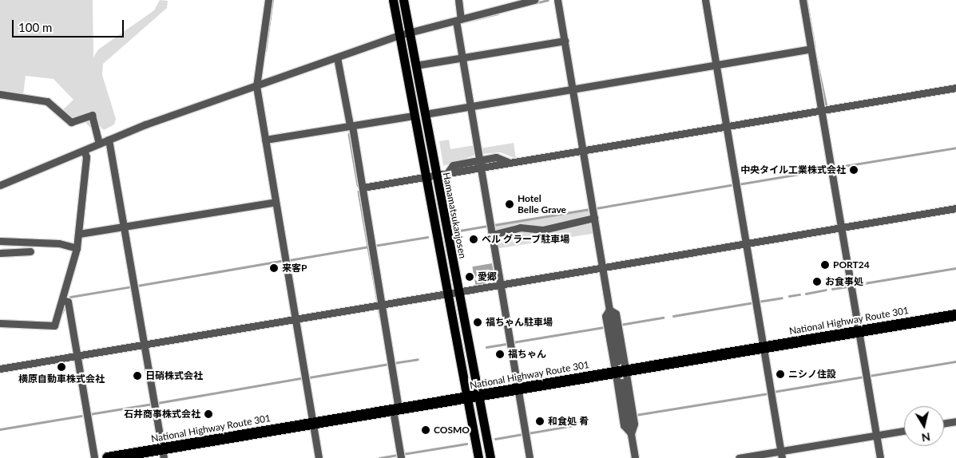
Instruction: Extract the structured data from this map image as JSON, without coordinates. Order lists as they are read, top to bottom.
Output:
{
  "streets": {
    "highway": ["National Highway Route 301"],
    "main road": ["Hamamatsukanjosen"]
  },
  "crossings": [
    ["Hamamatsukanjosen", "National Highway Route 301"]
  ],
  "places": [
    "中央タイル工業株式会社",
    "Hotel Belle Grave",
    "ベル グラーブ駐車場",
    "PORT24",
    "来客P",
    "愛郷",
    "お食事処",
    "福ちゃん駐車場",
    "福ちゃん",
    "横原自動車株式会社",
    "ニシノ住設",
    "日硝株式会社",
    "石井商事株式会社",
    "和食処 肴",
    "COSMO"
  ],
  "scale_bar": "100 m",
  "north": "bottom"
}
